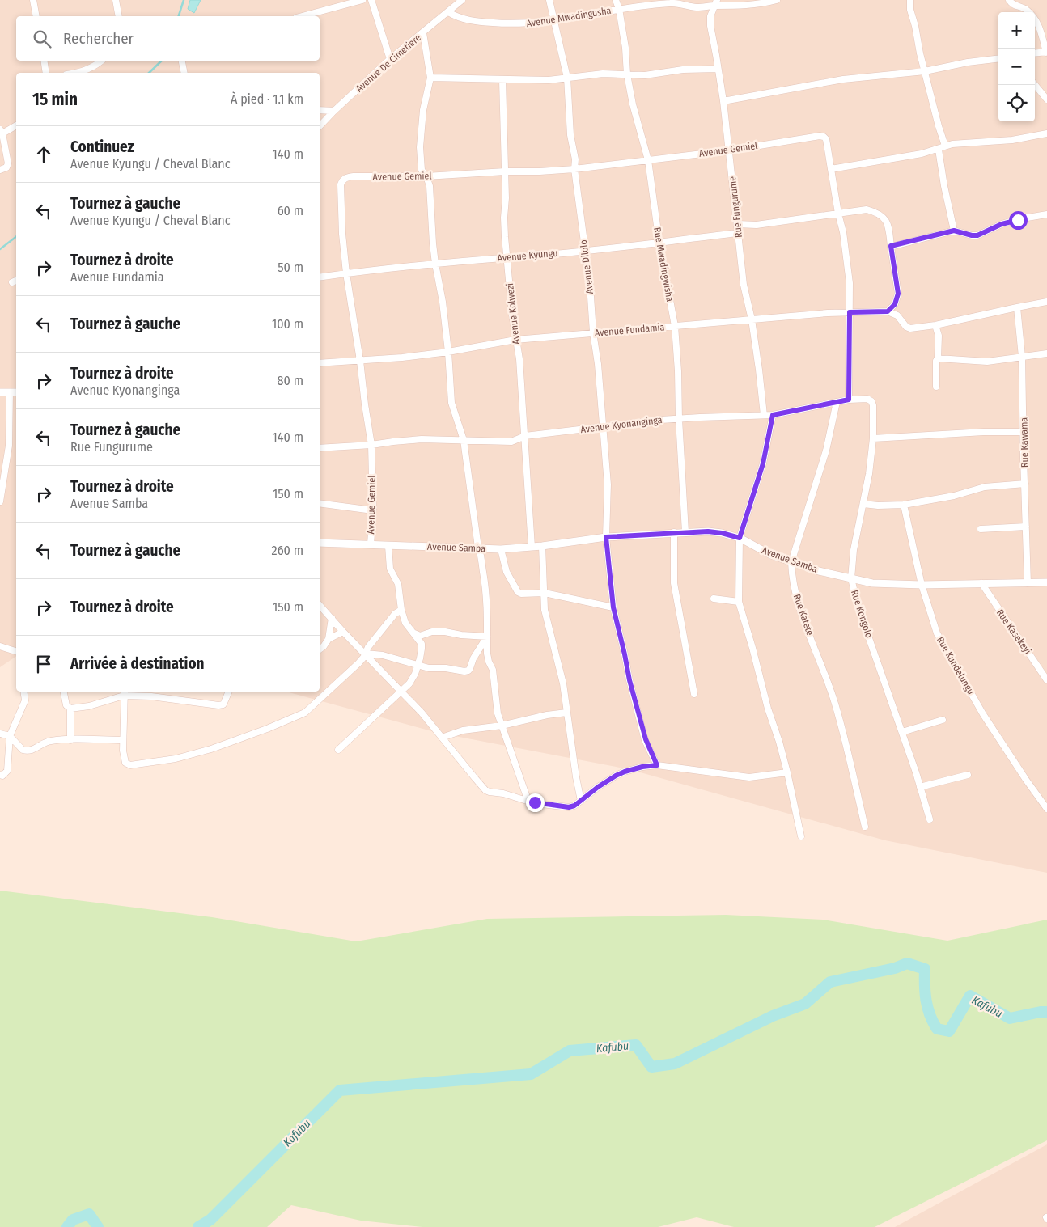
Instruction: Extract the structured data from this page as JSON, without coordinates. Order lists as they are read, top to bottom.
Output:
{
  "streets": {
    "street": [
      "Avenue Mwadingusha",
      "Avenue De Cimetiere",
      "Avenue Gemiel",
      "Rue Fungurume",
      "Avenue Kyungu",
      "Rue Mwadingwisha",
      "Avenue Dilolo",
      "Avenue Kolwezi",
      "Avenue Fundamia",
      "Avenue Kyonanginga",
      "Rue Kawama",
      "Avenue Samba",
      "Rue Kongolo",
      "Rue Katete",
      "Rue Kasekeyi",
      "Rue Kundelungu"
    ]
  },
  "crossings": [
    ["Avenue Mwadingusha", "Avenue De Cimetiere"],
    ["Avenue Mwadingusha", "Rue Fungurume"],
    ["Avenue Mwadingusha", "Rue Mwadingwisha"],
    ["Avenue Mwadingusha", "Avenue Dilolo"],
    ["Avenue Gemiel", "Rue Fungurume"],
    ["Avenue Gemiel", "Avenue Kyungu"],
    ["Avenue Gemiel", "Rue Mwadingwisha"],
    ["Avenue Gemiel", "Avenue Dilolo"],
    ["Avenue Gemiel", "Avenue Kolwezi"],
    ["Avenue Gemiel", "Avenue Fundamia"],
    ["Avenue Gemiel", "Avenue Kyonanginga"],
    ["Avenue Gemiel", "Avenue Samba"],
    ["Rue Fungurume", "Avenue Kyungu"],
    ["Rue Fungurume", "Avenue Fundamia"],
    ["Rue Fungurume", "Avenue Kyonanginga"],
    ["Avenue Kyungu", "Rue Mwadingwisha"],
    ["Avenue Kyungu", "Avenue Dilolo"],
    ["Avenue Kyungu", "Avenue Kolwezi"],
    ["Rue Mwadingwisha", "Avenue Fundamia"],
    ["Rue Mwadingwisha", "Avenue Kyonanginga"],
    ["Rue Mwadingwisha", "Avenue Samba"],
    ["Avenue Dilolo", "Avenue Fundamia"],
    ["Avenue Dilolo", "Avenue Kyonanginga"],
    ["Avenue Dilolo", "Avenue Samba"],
    ["Avenue Kolwezi", "Avenue Fundamia"],
    ["Avenue Kolwezi", "Avenue Kyonanginga"],
    ["Avenue Kolwezi", "Avenue Samba"],
    ["Avenue Kyonanginga", "Rue Kongolo"],
    ["Avenue Kyonanginga", "Rue Katete"],
    ["Rue Kawama", "Avenue Samba"],
    ["Avenue Samba", "Rue Kongolo"],
    ["Avenue Samba", "Rue Katete"],
    ["Avenue Samba", "Rue Kasekeyi"],
    ["Avenue Samba", "Rue Kundelungu"]
  ],
  "water": ["Kafubu"],
  "page": {
    "map_buttons": ["+", "−"],
    "search": "Rechercher",
    "heading": ["15 min", "À pied · 1.1 km"],
    "list": [
      ["Continuez", "Avenue Kyungu / Cheval Blanc", "140 m"],
      ["Tournez à gauche", "Avenue Kyungu / Cheval Blanc", "60 m"],
      ["Tournez à droite", "Avenue Fundamia", "50 m"],
      ["Tournez à gauche", "100 m"],
      ["Tournez à droite", "Avenue Kyonanginga", "80 m"],
      ["Tournez à gauche", "Rue Fungurume", "140 m"],
      ["Tournez à droite", "Avenue Samba", "150 m"],
      ["Tournez à gauche", "260 m"],
      ["Tournez à droite", "150 m"],
      "Arrivée à destination"
    ]
  }
}
